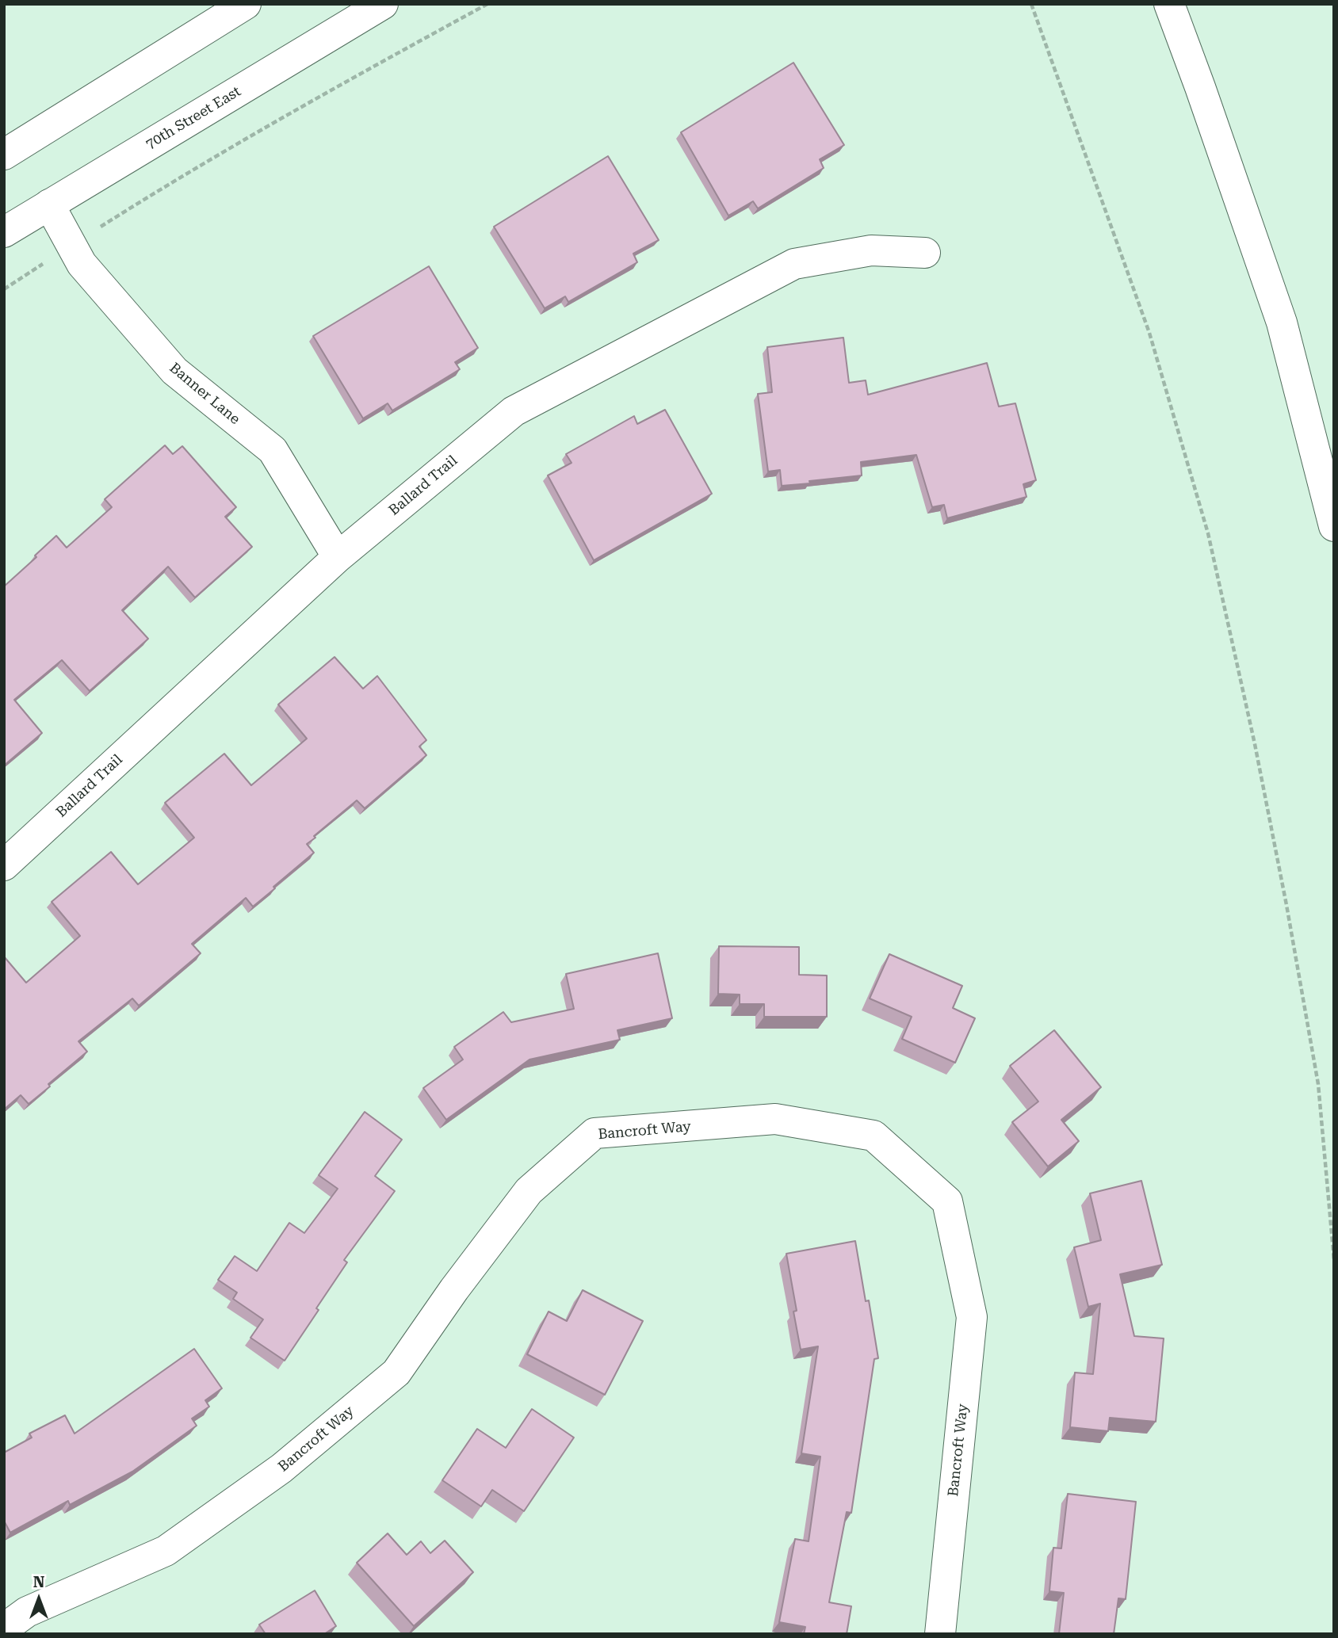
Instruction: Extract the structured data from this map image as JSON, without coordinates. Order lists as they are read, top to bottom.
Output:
{
  "streets": {
    "main road": [
      "70th Street East",
      "Banner Lane",
      "Ballard Trail",
      "Bancroft Way"
    ]
  },
  "crossings": [
    ["70th Street East", "Banner Lane"],
    ["Banner Lane", "Ballard Trail"]
  ],
  "north": "top"
}
